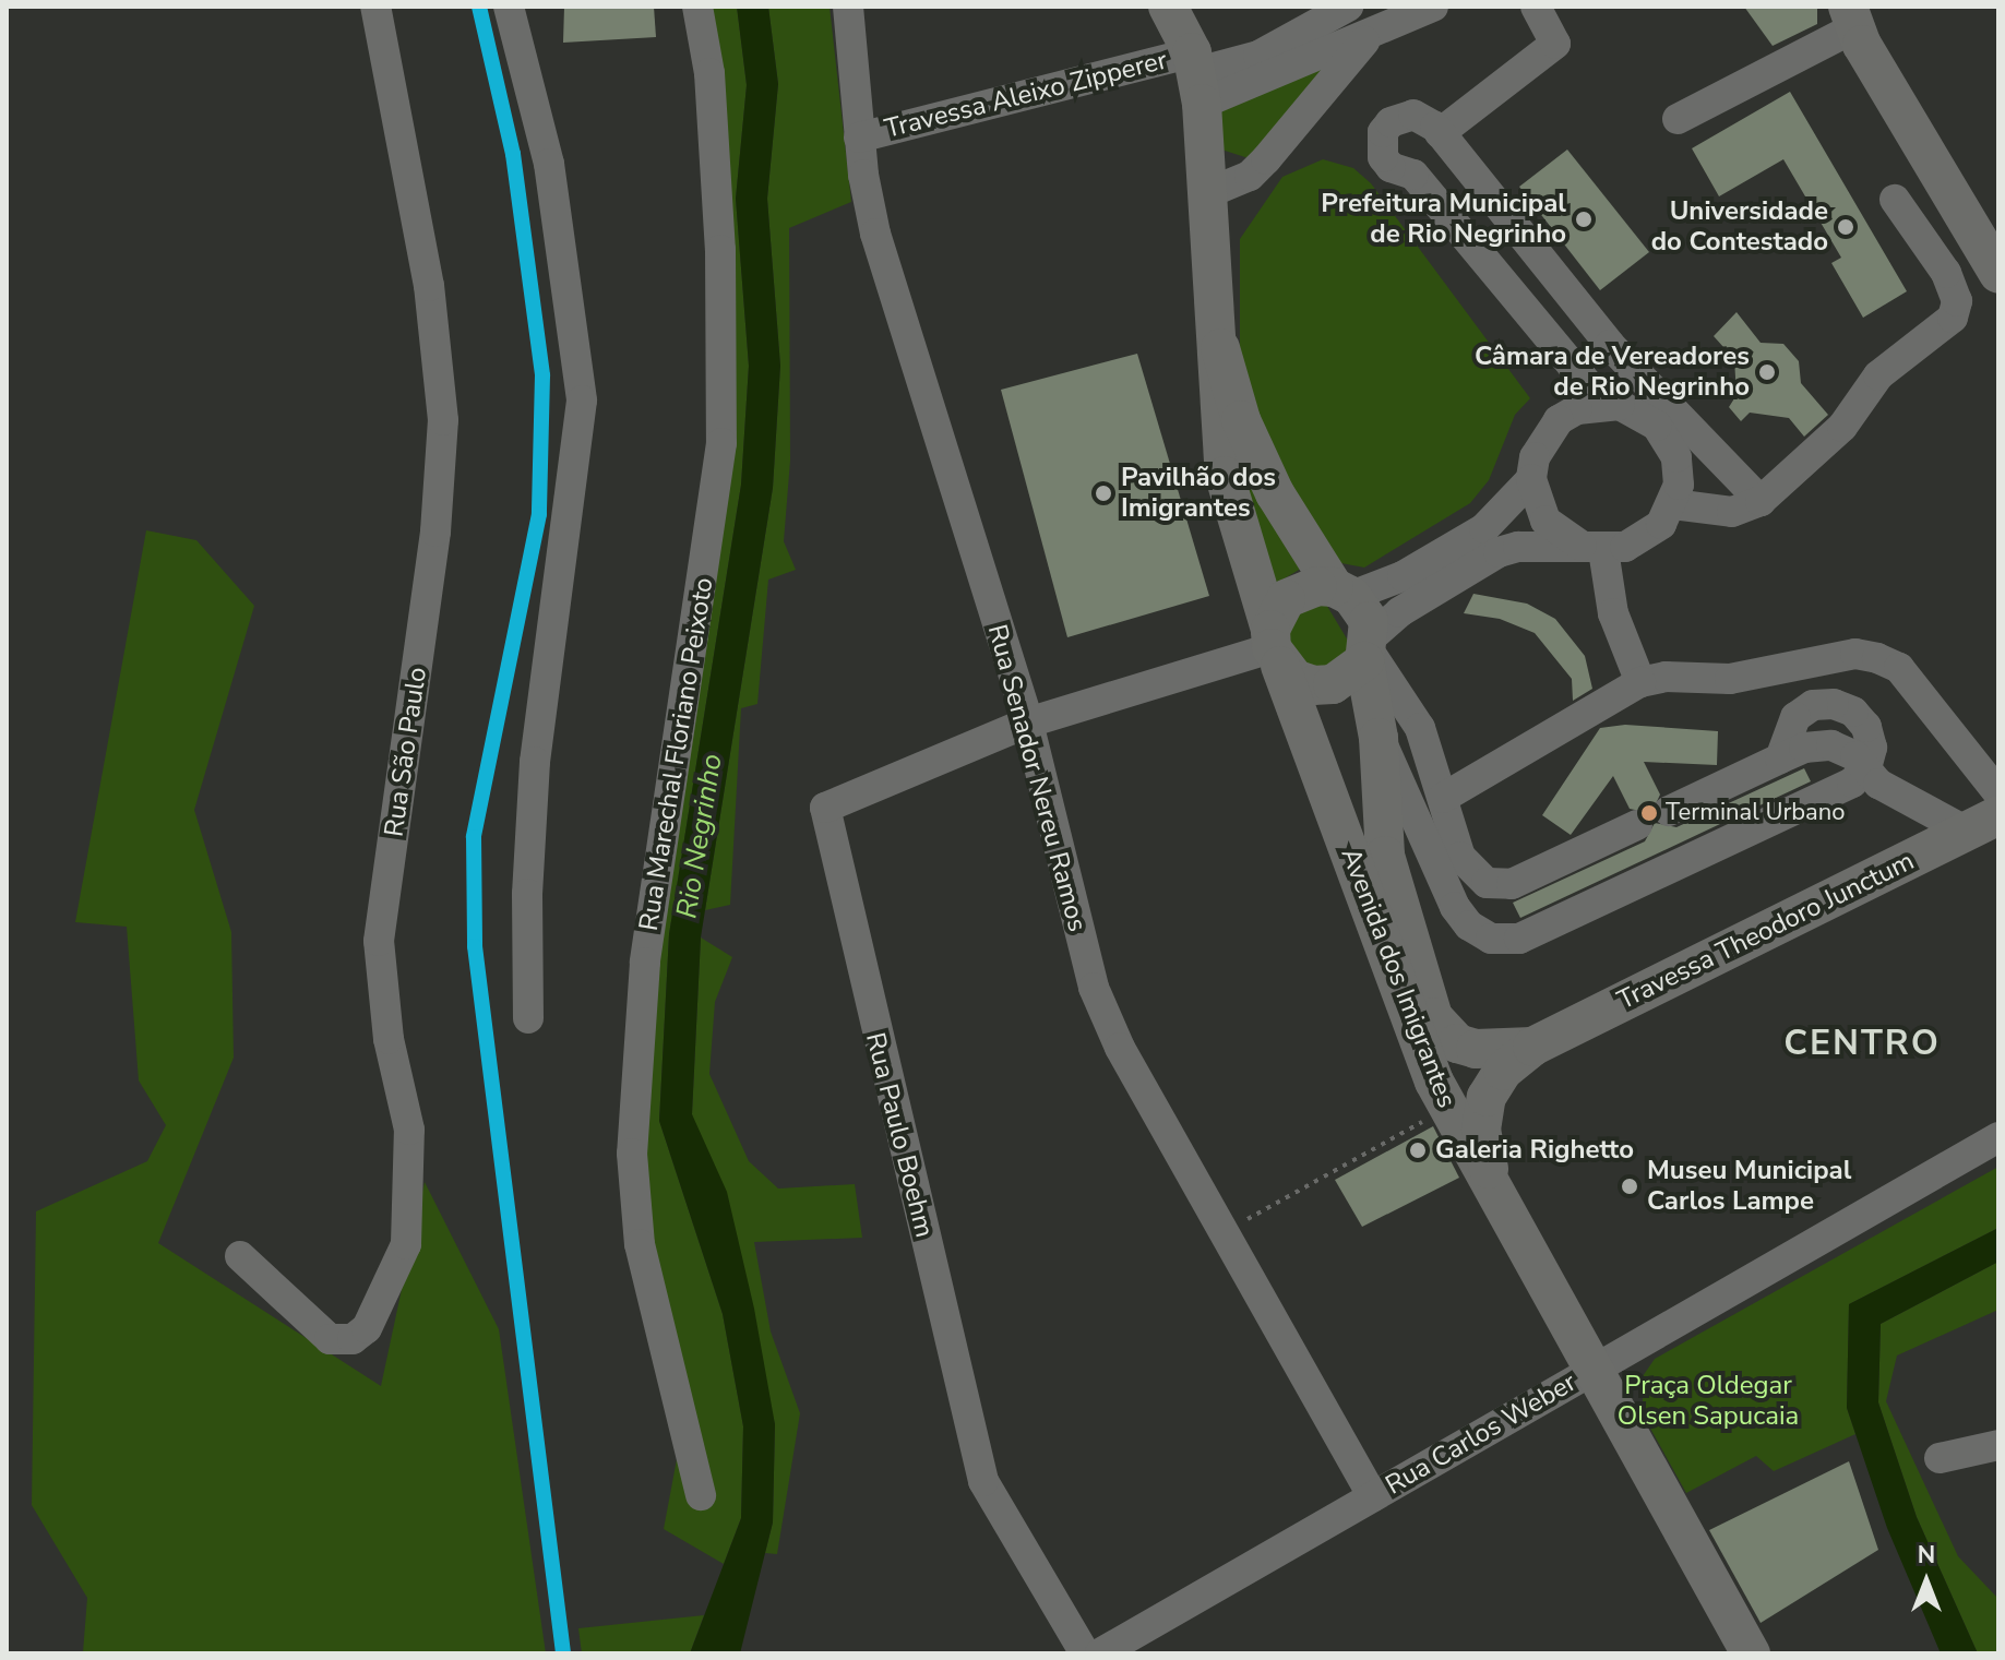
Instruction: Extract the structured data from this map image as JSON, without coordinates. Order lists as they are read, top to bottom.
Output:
{
  "streets": {
    "main road": ["Travessa Theodoro Junctum", "Avenida dos Imigrantes"],
    "street": [
      "Travessa Aleixo Zipperer",
      "Rua São Paulo",
      "Rua Marechal Floriano Peixoto",
      "Rua Senador Nereu Ramos",
      "Rua Paulo Boehm",
      "Rua Carlos Weber"
    ]
  },
  "crossings": [
    ["Travessa Aleixo Zipperer", "Rua Senador Nereu Ramos"],
    ["Travessa Aleixo Zipperer", "Avenida dos Imigrantes"],
    ["Rua Senador Nereu Ramos", "Rua Paulo Boehm"],
    ["Rua Senador Nereu Ramos", "Rua Carlos Weber"],
    ["Travessa Theodoro Junctum", "Avenida dos Imigrantes"],
    ["Avenida dos Imigrantes", "Rua Paulo Boehm"],
    ["Avenida dos Imigrantes", "Rua Carlos Weber"]
  ],
  "districts": ["CENTRO"],
  "water": ["Rio Negrinho"],
  "parks": ["Praça Oldegar Olsen Sapucaia"],
  "places": [
    "Prefeitura Municipal de Rio Negrinho",
    "Universidade do Contestado",
    "Câmara de Vereadores de Rio Negrinho",
    "Pavilhão dos Imigrantes",
    "Terminal Urbano",
    "Galeria Righetto",
    "Museu Municipal Carlos Lampe"
  ],
  "north": "top"
}
